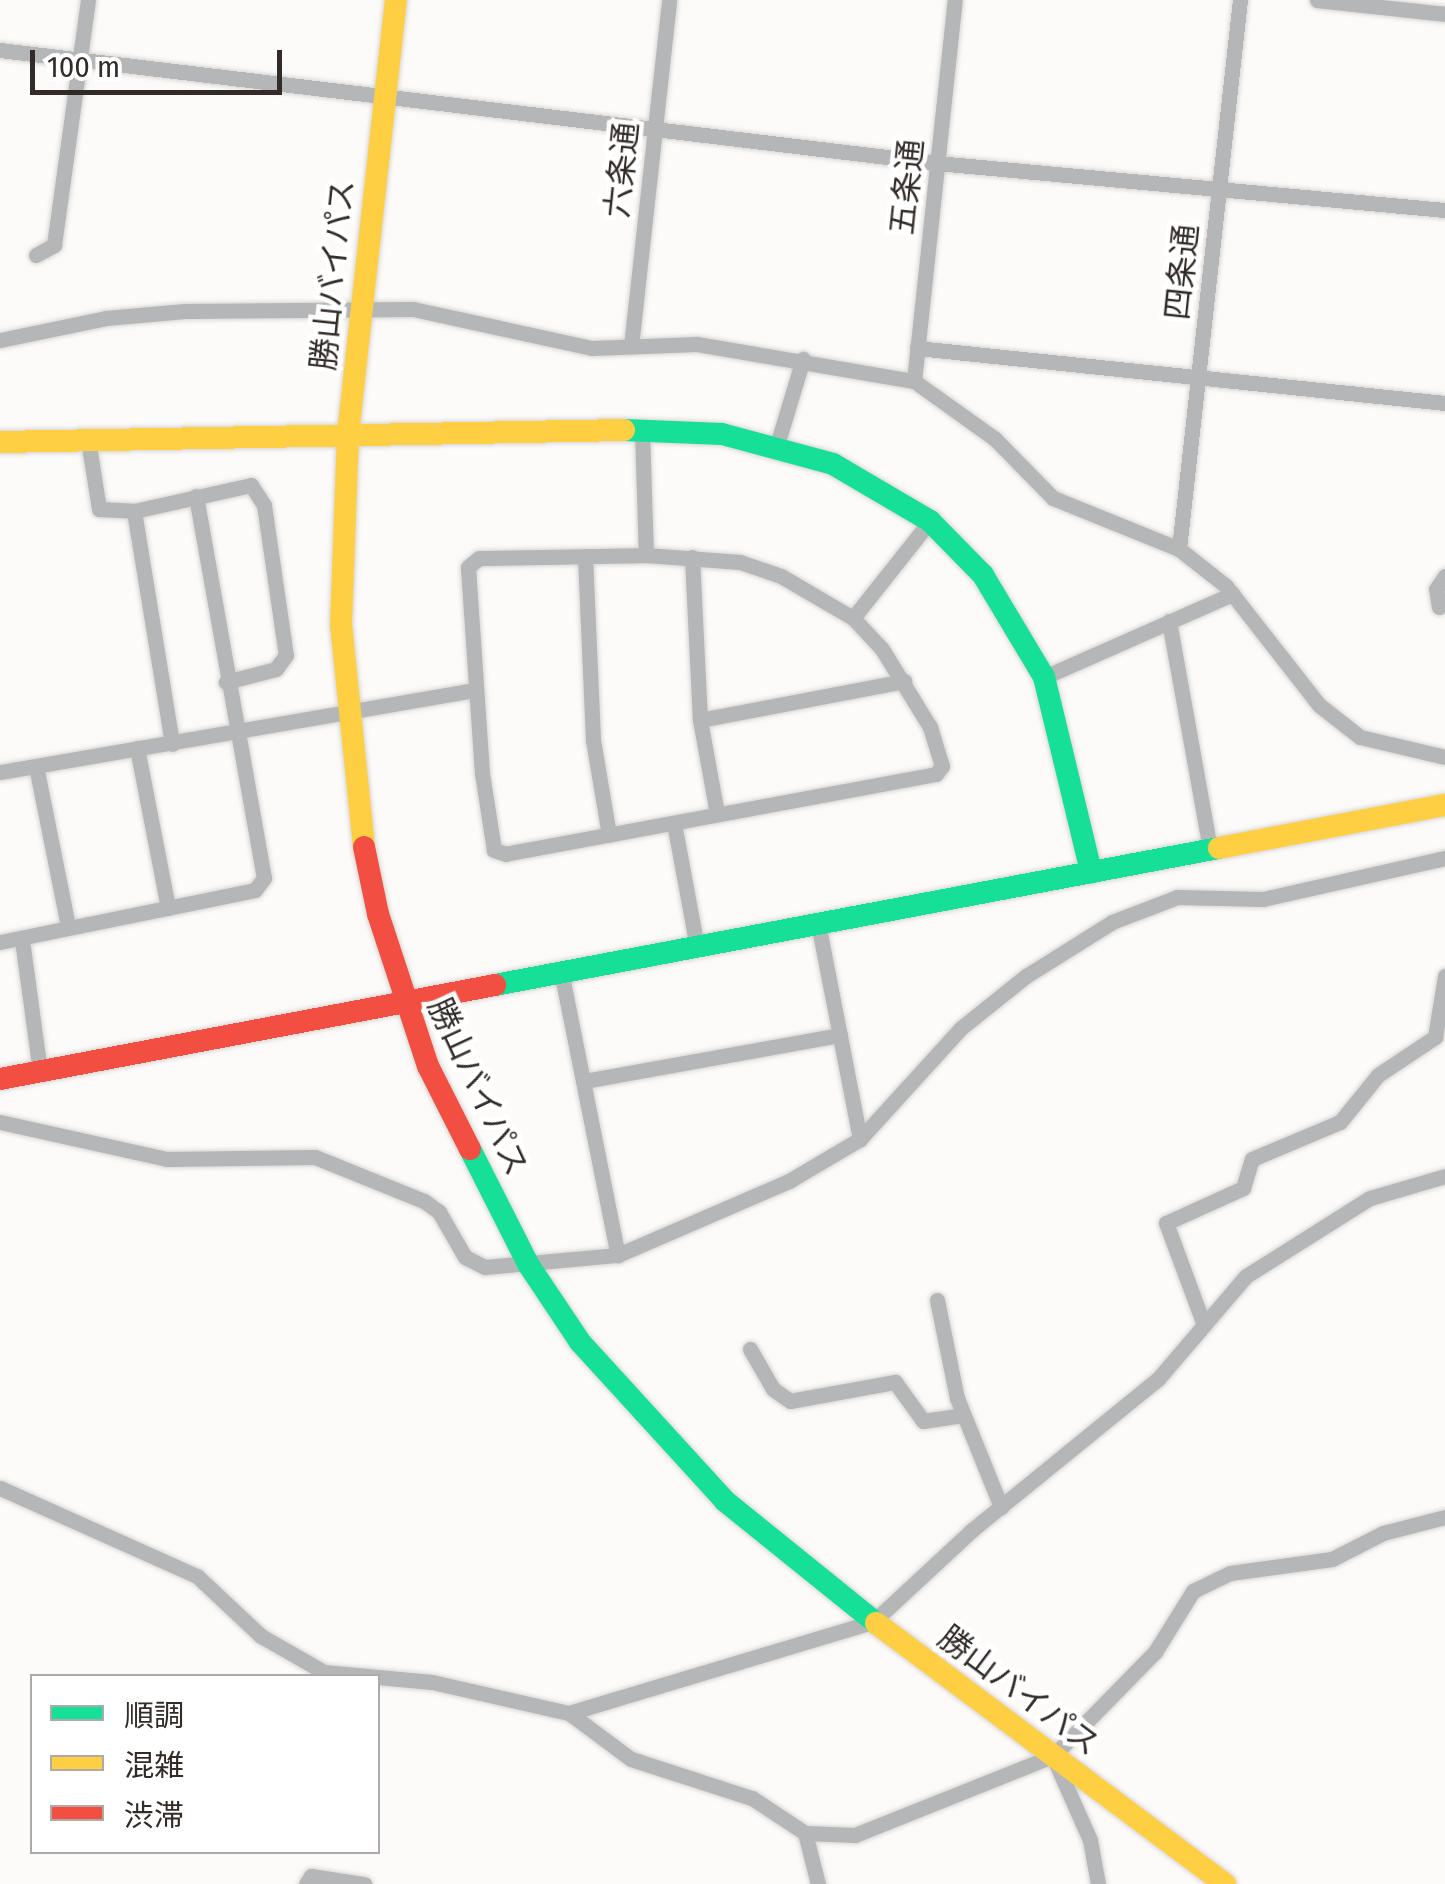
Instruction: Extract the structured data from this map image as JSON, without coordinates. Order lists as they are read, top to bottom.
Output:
{
  "streets": {
    "street": [
      "六条通",
      "五条通",
      "四条通",
      "勝山バイパス"
    ]
  },
  "legend": ["順調", "混雑", "渋滞"],
  "scale_bar": "100 m"
}
